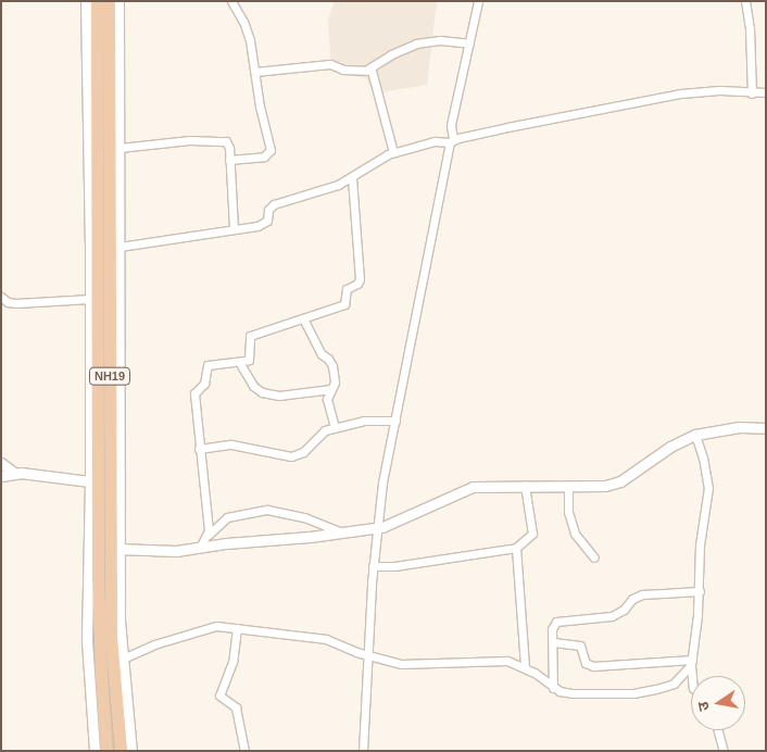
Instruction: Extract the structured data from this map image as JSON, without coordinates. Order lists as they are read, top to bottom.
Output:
{
  "streets": {
    "highway": ["NH19"]
  },
  "north": "left"
}
